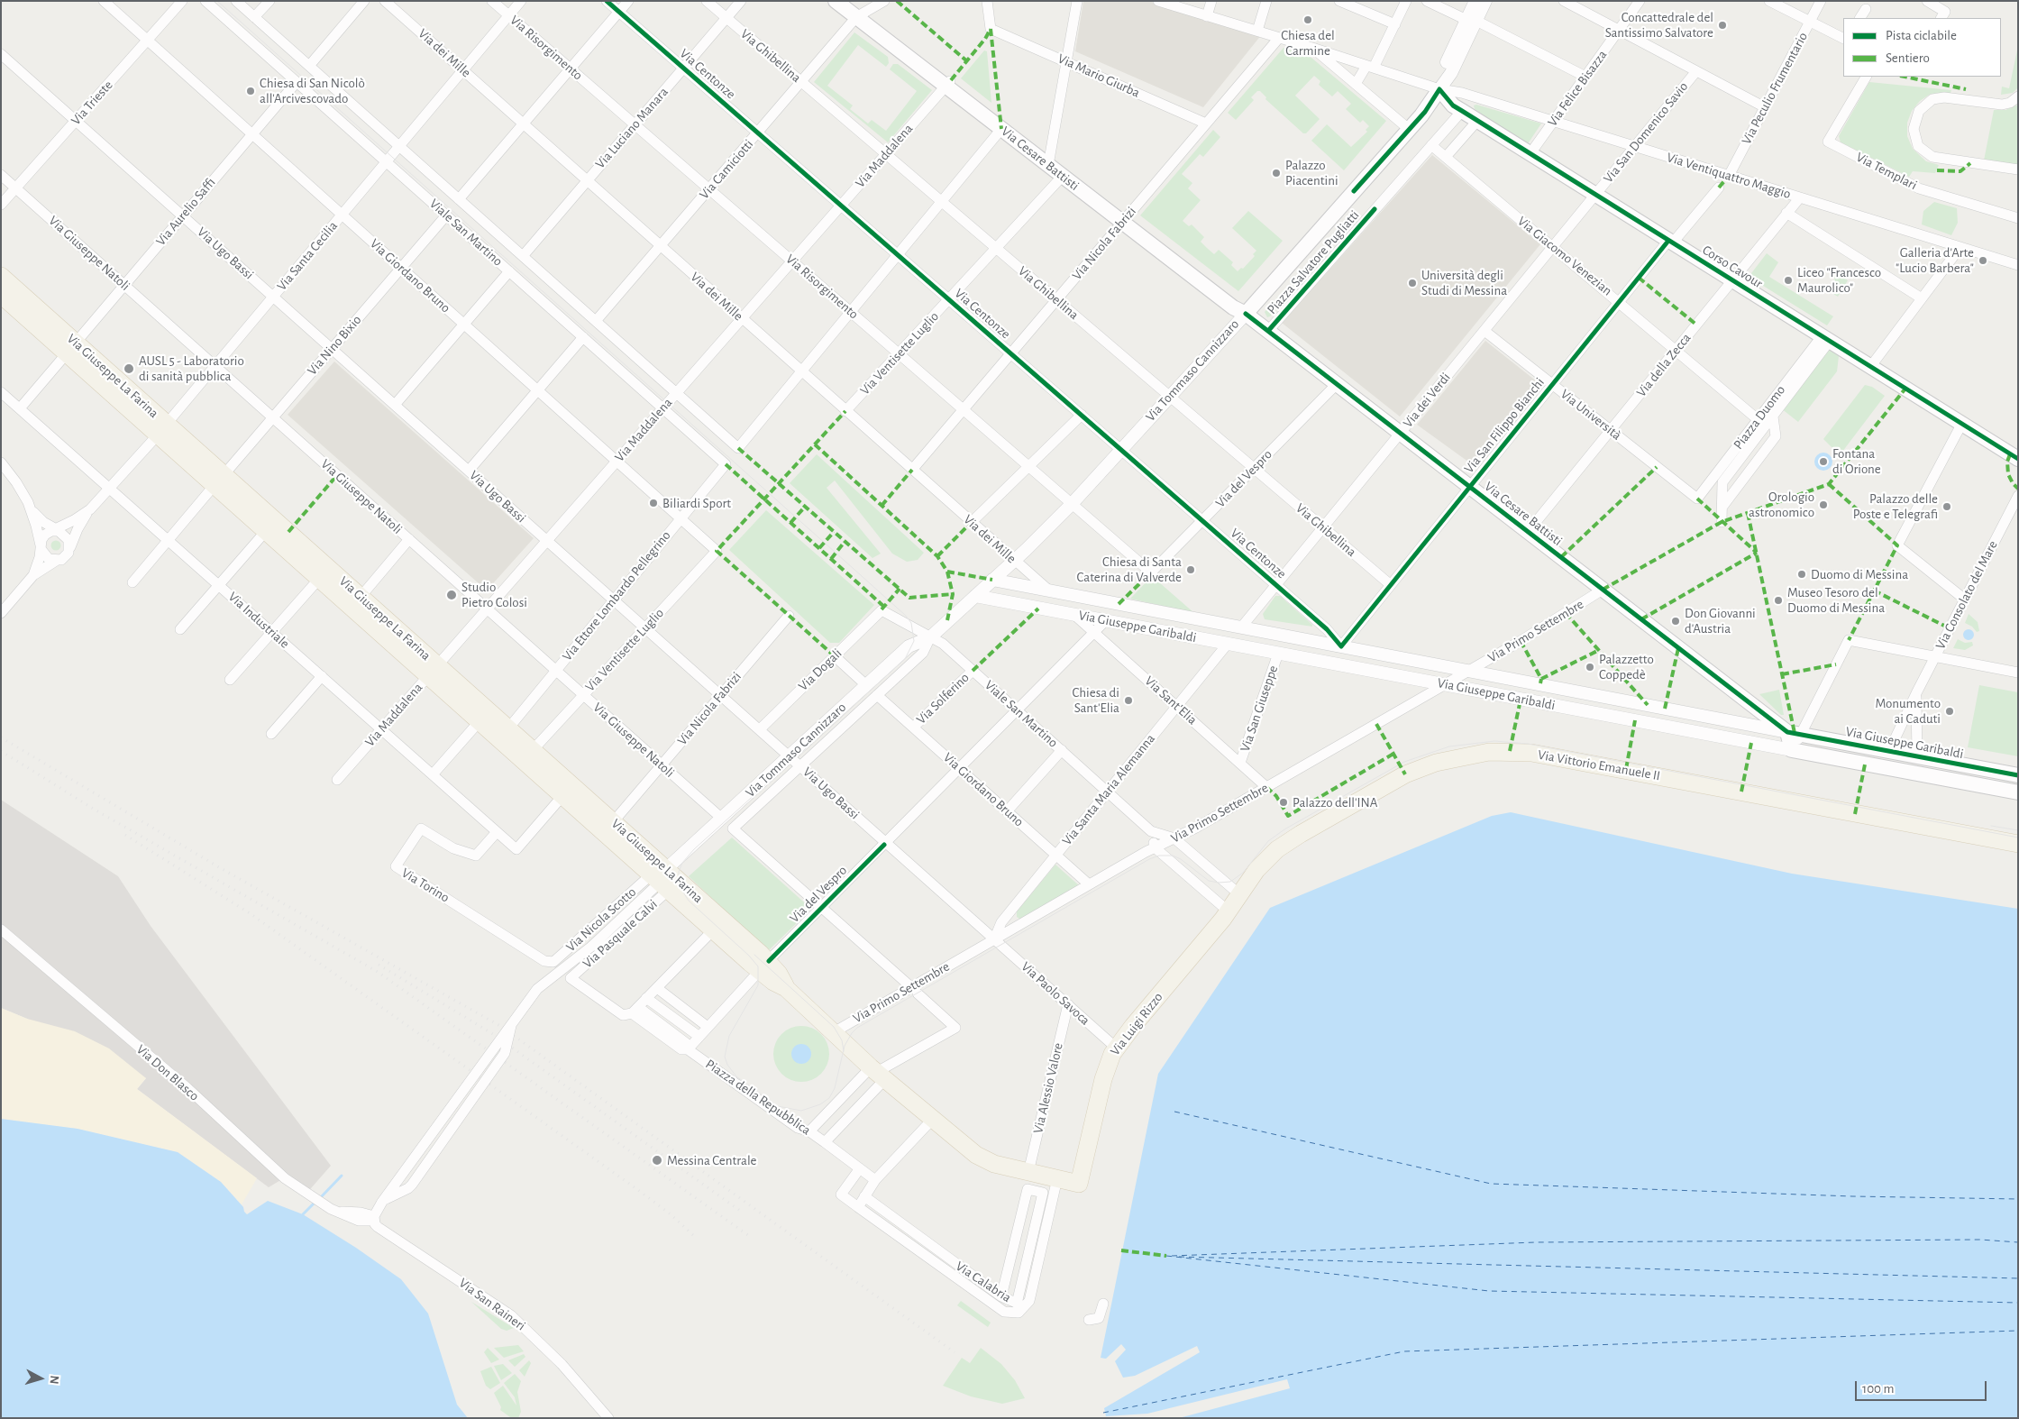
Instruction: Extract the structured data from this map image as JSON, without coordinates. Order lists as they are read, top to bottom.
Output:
{
  "streets": {
    "main road": [
      "Via Cesare Battisti",
      "Corso Cavour",
      "Via Tommaso Cannizzaro",
      "Via Giuseppe La Farina",
      "Via Giuseppe Garibaldi",
      "Via Vittorio Emanuele II",
      "Via Luigi Rizzo"
    ],
    "street": [
      "Via Risorgimento",
      "Via dei Mille",
      "Via Ghibellina",
      "Via Centonze",
      "Via Mario Giurba",
      "Via Felice Bisazza",
      "Via Peculio Frumentario",
      "Via Trieste",
      "Via Luciano Manara",
      "Via San Domenico Savio",
      "Via Maddalena",
      "Via Camiciotti",
      "Via Templari",
      "Via Ventiquattro Maggio",
      "Via Aurelio Saffi",
      "Viale San Martino",
      "Via Nicola Fabrizi",
      "Via Giuseppe Natoli",
      "Via Ugo Bassi",
      "Via Santa Cecilia",
      "Via Giacomo Venezian",
      "Piazza Salvatore Pugliatti",
      "Via Giordano Bruno",
      "Via Nino Bixio",
      "Via Ventisette Luglio",
      "Via della Zecca",
      "Via dei Verdi",
      "Via Università",
      "Piazza Duomo",
      "Via San Filippo Bianchi",
      "Via del Vespro",
      "Via Consolato del Mare",
      "Via Ettore Lombardo Pellegrino",
      "Via Industriale",
      "Via Primo Settembre",
      "Via Dogali",
      "Via Solferino",
      "Via Sant'Elia",
      "Via San Giuseppe",
      "Via Santa Maria Alemanna",
      "Via Torino",
      "Via Nicola Scotto",
      "Via Pasquale Calvi",
      "Via Paolo Savoca",
      "Via Don Blasco",
      "Via Alessio Valore",
      "Piazza della Repubblica",
      "Via Calabria",
      "Via San Raineri"
    ]
  },
  "crossings": [
    ["Via Risorgimento", "Via Luciano Manara"],
    ["Via Risorgimento", "Via Maddalena"],
    ["Via Risorgimento", "Via Camiciotti"],
    ["Via Risorgimento", "Via Nicola Fabrizi"],
    ["Via Risorgimento", "Via Santa Cecilia"],
    ["Via Risorgimento", "Via Ventisette Luglio"],
    ["Via Risorgimento", "Via Tommaso Cannizzaro"],
    ["Via Risorgimento", "Via del Vespro"],
    ["Via dei Mille", "Via Luciano Manara"],
    ["Via dei Mille", "Via Maddalena"],
    ["Via dei Mille", "Via Camiciotti"],
    ["Via dei Mille", "Viale San Martino"],
    ["Via dei Mille", "Via Nicola Fabrizi"],
    ["Via dei Mille", "Via Santa Cecilia"],
    ["Via dei Mille", "Via Ventisette Luglio"],
    ["Via dei Mille", "Via Tommaso Cannizzaro"],
    ["Via dei Mille", "Via Giuseppe Garibaldi"],
    ["Via Ghibellina", "Via Luciano Manara"],
    ["Via Ghibellina", "Via Maddalena"],
    ["Via Ghibellina", "Via Camiciotti"],
    ["Via Ghibellina", "Via Nicola Fabrizi"],
    ["Via Ghibellina", "Via Ventisette Luglio"],
    ["Via Ghibellina", "Via Tommaso Cannizzaro"],
    ["Via Ghibellina", "Via dei Verdi"],
    ["Via Ghibellina", "Via San Filippo Bianchi"],
    ["Via Ghibellina", "Via del Vespro"],
    ["Via Centonze", "Via Luciano Manara"],
    ["Via Centonze", "Via Maddalena"],
    ["Via Centonze", "Via Camiciotti"],
    ["Via Centonze", "Via Nicola Fabrizi"],
    ["Via Centonze", "Via Ventisette Luglio"],
    ["Via Centonze", "Via Tommaso Cannizzaro"],
    ["Via Centonze", "Via dei Verdi"],
    ["Via Centonze", "Via San Filippo Bianchi"],
    ["Via Centonze", "Via del Vespro"],
    ["Via Centonze", "Via Giuseppe Garibaldi"],
    ["Via Mario Giurba", "Via Nicola Fabrizi"],
    ["Via Felice Bisazza", "Via Ventiquattro Maggio"],
    ["Via Felice Bisazza", "Corso Cavour"],
    ["Via Peculio Frumentario", "Via Ventiquattro Maggio"],
    ["Via Trieste", "Via Giuseppe Natoli"],
    ["Via Trieste", "Via Ugo Bassi"],
    ["Via Trieste", "Via Giordano Bruno"],
    ["Via Luciano Manara", "Viale San Martino"],
    ["Via San Domenico Savio", "Via Ventiquattro Maggio"],
    ["Via San Domenico Savio", "Corso Cavour"],
    ["Via San Domenico Savio", "Via dei Verdi"],
    ["Via Maddalena", "Via Cesare Battisti"],
    ["Via Maddalena", "Viale San Martino"],
    ["Via Maddalena", "Via Giuseppe Natoli"],
    ["Via Maddalena", "Via Ugo Bassi"],
    ["Via Maddalena", "Via Giordano Bruno"],
    ["Via Maddalena", "Via Giuseppe La Farina"],
    ["Via Maddalena", "Via Industriale"],
    ["Via Cesare Battisti", "Via Camiciotti"],
    ["Via Cesare Battisti", "Via Nicola Fabrizi"],
    ["Via Cesare Battisti", "Piazza Salvatore Pugliatti"],
    ["Via Cesare Battisti", "Via Ventisette Luglio"],
    ["Via Cesare Battisti", "Via della Zecca"],
    ["Via Cesare Battisti", "Via Tommaso Cannizzaro"],
    ["Via Cesare Battisti", "Via dei Verdi"],
    ["Via Cesare Battisti", "Via San Filippo Bianchi"],
    ["Via Cesare Battisti", "Via del Vespro"],
    ["Via Cesare Battisti", "Via Giuseppe Garibaldi"],
    ["Via Cesare Battisti", "Via Primo Settembre"],
    ["Via Camiciotti", "Viale San Martino"],
    ["Via Ventiquattro Maggio", "Via Nicola Fabrizi"],
    ["Via Ventiquattro Maggio", "Corso Cavour"],
    ["Via Ventiquattro Maggio", "Via della Zecca"],
    ["Via Ventiquattro Maggio", "Via Tommaso Cannizzaro"],
    ["Via Aurelio Saffi", "Viale San Martino"],
    ["Via Aurelio Saffi", "Via Giuseppe Natoli"],
    ["Via Aurelio Saffi", "Via Ugo Bassi"],
    ["Via Aurelio Saffi", "Via Giordano Bruno"],
    ["Via Aurelio Saffi", "Via Giuseppe La Farina"],
    ["Via Aurelio Saffi", "Via Industriale"],
    ["Viale San Martino", "Via Santa Cecilia"],
    ["Viale San Martino", "Via Nino Bixio"],
    ["Viale San Martino", "Via Tommaso Cannizzaro"],
    ["Viale San Martino", "Via del Vespro"],
    ["Viale San Martino", "Via Ettore Lombardo Pellegrino"],
    ["Viale San Martino", "Via Dogali"],
    ["Viale San Martino", "Via Solferino"],
    ["Viale San Martino", "Via Santa Maria Alemanna"],
    ["Via Nicola Fabrizi", "Via Giuseppe Natoli"],
    ["Via Nicola Fabrizi", "Via Ugo Bassi"],
    ["Via Nicola Fabrizi", "Via Giuseppe La Farina"],
    ["Via Giuseppe Natoli", "Via Santa Cecilia"],
    ["Via Giuseppe Natoli", "Via Nino Bixio"],
    ["Via Giuseppe Natoli", "Via Ventisette Luglio"],
    ["Via Giuseppe Natoli", "Via Tommaso Cannizzaro"],
    ["Via Giuseppe Natoli", "Via Ettore Lombardo Pellegrino"],
    ["Via Ugo Bassi", "Via Santa Cecilia"],
    ["Via Ugo Bassi", "Via Nino Bixio"],
    ["Via Ugo Bassi", "Via Ventisette Luglio"],
    ["Via Ugo Bassi", "Via Tommaso Cannizzaro"],
    ["Via Ugo Bassi", "Via del Vespro"],
    ["Via Ugo Bassi", "Via Ettore Lombardo Pellegrino"],
    ["Via Ugo Bassi", "Via Primo Settembre"],
    ["Via Ugo Bassi", "Via Dogali"],
    ["Via Ugo Bassi", "Via Santa Maria Alemanna"],
    ["Via Ugo Bassi", "Via Paolo Savoca"],
    ["Via Santa Cecilia", "Via Giordano Bruno"],
    ["Via Santa Cecilia", "Via Giuseppe La Farina"],
    ["Via Santa Cecilia", "Via Industriale"],
    ["Via Giacomo Venezian", "Piazza Salvatore Pugliatti"],
    ["Via Giacomo Venezian", "Via della Zecca"],
    ["Via Giacomo Venezian", "Via dei Verdi"],
    ["Via Giacomo Venezian", "Piazza Duomo"],
    ["Via Giacomo Venezian", "Via San Filippo Bianchi"],
    ["Piazza Salvatore Pugliatti", "Corso Cavour"],
    ["Corso Cavour", "Via della Zecca"],
    ["Corso Cavour", "Via Tommaso Cannizzaro"],
    ["Corso Cavour", "Via dei Verdi"],
    ["Corso Cavour", "Piazza Duomo"],
    ["Corso Cavour", "Via San Filippo Bianchi"],
    ["Via Giordano Bruno", "Via Nino Bixio"],
    ["Via Giordano Bruno", "Via Ventisette Luglio"],
    ["Via Giordano Bruno", "Via Tommaso Cannizzaro"],
    ["Via Giordano Bruno", "Via del Vespro"],
    ["Via Giordano Bruno", "Via Ettore Lombardo Pellegrino"],
    ["Via Giordano Bruno", "Via Primo Settembre"],
    ["Via Giordano Bruno", "Via Solferino"],
    ["Via Giordano Bruno", "Via Santa Maria Alemanna"],
    ["Via Nino Bixio", "Via Giuseppe La Farina"],
    ["Via Nino Bixio", "Via Industriale"],
    ["Via Ventisette Luglio", "Via Giuseppe La Farina"],
    ["Via della Zecca", "Via Università"],
    ["Via Tommaso Cannizzaro", "Via Giuseppe La Farina"],
    ["Via Tommaso Cannizzaro", "Via del Vespro"],
    ["Via Tommaso Cannizzaro", "Via Giuseppe Garibaldi"],
    ["Via Tommaso Cannizzaro", "Via Nicola Scotto"],
    ["Via Tommaso Cannizzaro", "Via Pasquale Calvi"],
    ["Via Giuseppe La Farina", "Via del Vespro"],
    ["Via Giuseppe La Farina", "Via Ettore Lombardo Pellegrino"],
    ["Via Giuseppe La Farina", "Via Industriale"],
    ["Via Giuseppe La Farina", "Via Nicola Scotto"],
    ["Via Giuseppe La Farina", "Via Pasquale Calvi"],
    ["Via dei Verdi", "Via Università"],
    ["Via dei Verdi", "Via Giuseppe Garibaldi"],
    ["Via Università", "Piazza Duomo"],
    ["Via Università", "Via San Filippo Bianchi"],
    ["Via San Filippo Bianchi", "Via Giuseppe Garibaldi"],
    ["Via del Vespro", "Via Giuseppe Garibaldi"],
    ["Via del Vespro", "Via Sant'Elia"],
    ["Via Consolato del Mare", "Via Giuseppe Garibaldi"],
    ["Via Industriale", "Via Torino"],
    ["Via Giuseppe Garibaldi", "Via Primo Settembre"],
    ["Via Giuseppe Garibaldi", "Via Sant'Elia"],
    ["Via Giuseppe Garibaldi", "Via San Giuseppe"],
    ["Via Giuseppe Garibaldi", "Via Santa Maria Alemanna"],
    ["Via Primo Settembre", "Via Sant'Elia"],
    ["Via Primo Settembre", "Via Santa Maria Alemanna"],
    ["Via Primo Settembre", "Via Paolo Savoca"],
    ["Via Sant'Elia", "Via San Giuseppe"],
    ["Via Sant'Elia", "Via Santa Maria Alemanna"],
    ["Via Vittorio Emanuele II", "Via Luigi Rizzo"],
    ["Via Santa Maria Alemanna", "Via Paolo Savoca"],
    ["Via Torino", "Via Nicola Scotto"],
    ["Via Nicola Scotto", "Via Pasquale Calvi"],
    ["Via Pasquale Calvi", "Piazza della Repubblica"],
    ["Via Paolo Savoca", "Via Luigi Rizzo"],
    ["Via Paolo Savoca", "Via Alessio Valore"],
    ["Via Don Blasco", "Via San Raineri"]
  ],
  "places": [
    "Chiesa del Carmine",
    "Concattedrale del Santissimo Salvatore",
    "Chiesa di San Nicolò all'Arcivescovado",
    "Palazzo Piacentini",
    "Galleria d'Arte \"Lucio Barbera\"",
    "Liceo \"Francesco Maurolico\"",
    "Università degli Studi di Messina",
    "AUSL 5 - Laboratorio di sanità pubblica",
    "Fontana di Orione",
    "Biliardi Sport",
    "Orologio astronomico",
    "Palazzo delle Poste e Telegrafi",
    "Chiesa di Santa Caterina di Valverde",
    "Duomo di Messina",
    "Studio Pietro Colosi",
    "Museo Tesoro del Duomo di Messina",
    "Don Giovanni d'Austria",
    "Palazzetto Coppedè",
    "Chiesa di Sant'Elia",
    "Monumento ai Caduti",
    "Palazzo dell'INA",
    "Messina Centrale"
  ],
  "legend": ["Pista ciclabile", "Sentiero"],
  "scale_bar": "100 m",
  "north": "right"
}
